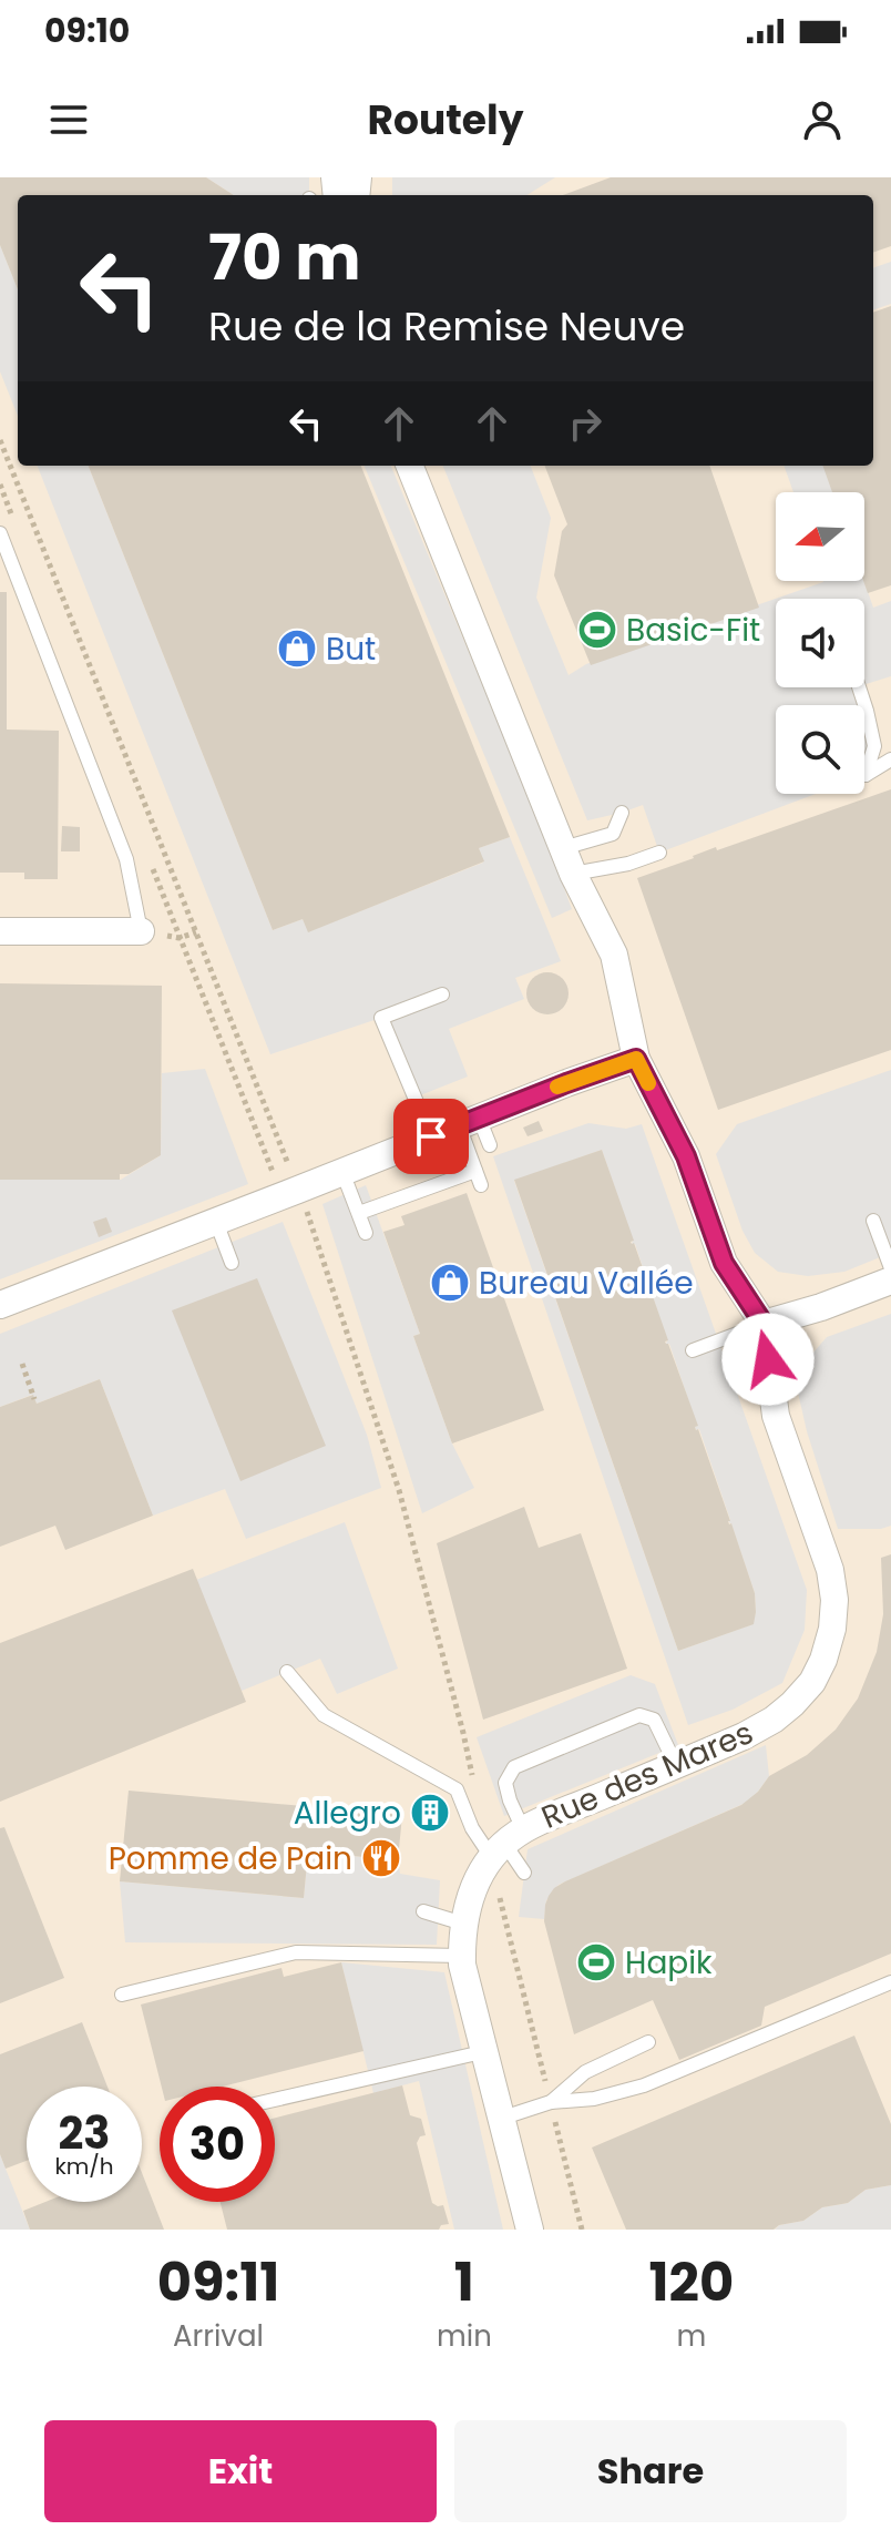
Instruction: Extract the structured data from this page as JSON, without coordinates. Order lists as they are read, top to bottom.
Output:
{
  "streets": {
    "street": ["Rue des Mares"]
  },
  "places": {
    "sports": ["Basic-Fit", "Hapik"],
    "shop": ["But", "Bureau Vallée"],
    "building": ["Allegro"],
    "restaurant": ["Pomme de Pain"]
  },
  "north": "left",
  "page": {
    "status": "09:10",
    "header": "Routely",
    "turn": ["70 m", "Rue de la Remise Neuve"],
    "speed": "23 km/h",
    "limit": "30",
    "eta": [
      "09:11",
      "Arrival",
      "1",
      "min",
      "120",
      "m"
    ],
    "buttons": ["Exit", "Share"]
  }
}
